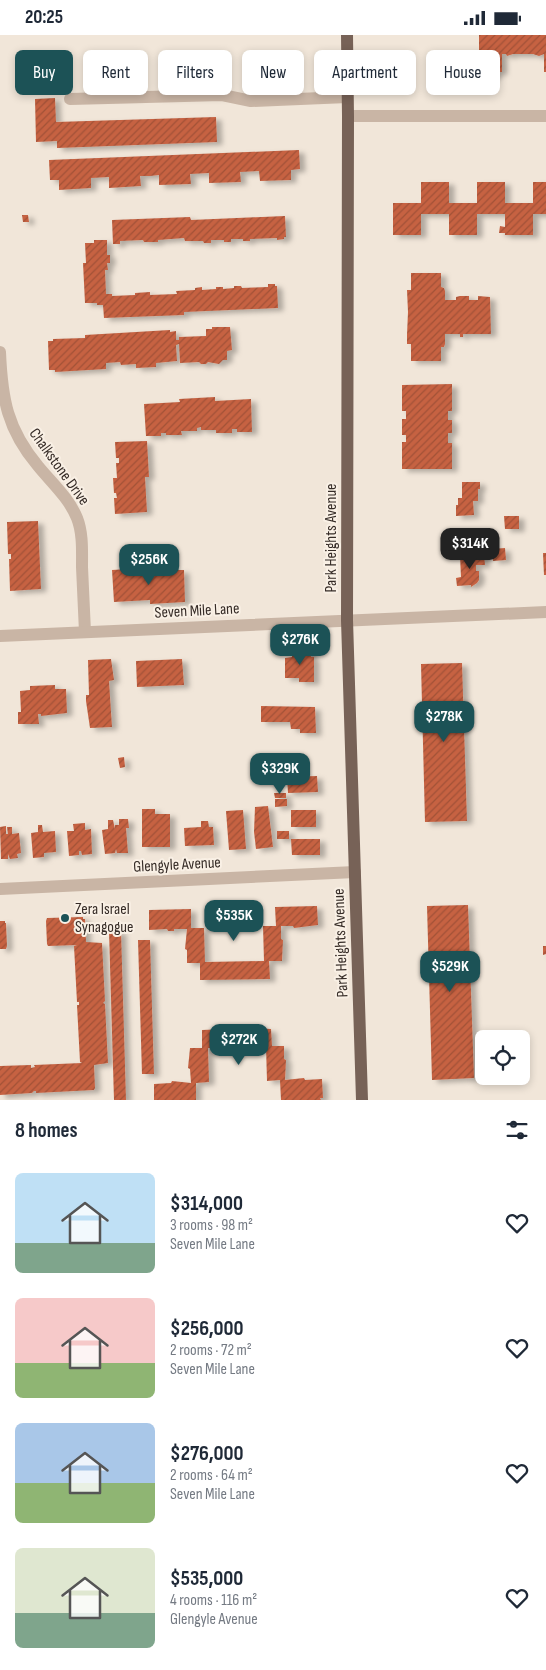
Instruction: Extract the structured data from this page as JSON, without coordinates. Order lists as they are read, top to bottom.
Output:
{
  "streets": {
    "main road": ["Park Heights Avenue"],
    "street": ["Chalkstone Drive", "Seven Mile Lane", "Glengyle Avenue"]
  },
  "crossings": [
    ["Chalkstone Drive", "Seven Mile Lane"],
    ["Park Heights Avenue", "Seven Mile Lane"],
    ["Park Heights Avenue", "Glengyle Avenue"]
  ],
  "places": ["Zera Israel Synagogue"],
  "page": {
    "status": "20:25",
    "chip": [
      "Buy",
      "Rent",
      "Filters",
      "New",
      "Apartment",
      "House"
    ],
    "price": [
      "$314K",
      "$256K",
      "$276K",
      "$278K",
      "$329K",
      "$535K",
      "$529K",
      "$272K"
    ],
    "heading": "8 homes",
    "list": [
      {
        "name": "$314,000",
        "note": "3 rooms · 98 m² · Seven Mile Lane"
      },
      {
        "name": "$256,000",
        "note": "2 rooms · 72 m² · Seven Mile Lane"
      },
      {
        "name": "$276,000",
        "note": "2 rooms · 64 m² · Seven Mile Lane"
      },
      {
        "name": "$535,000",
        "note": "4 rooms · 116 m² · Glengyle Avenue"
      }
    ]
  }
}
